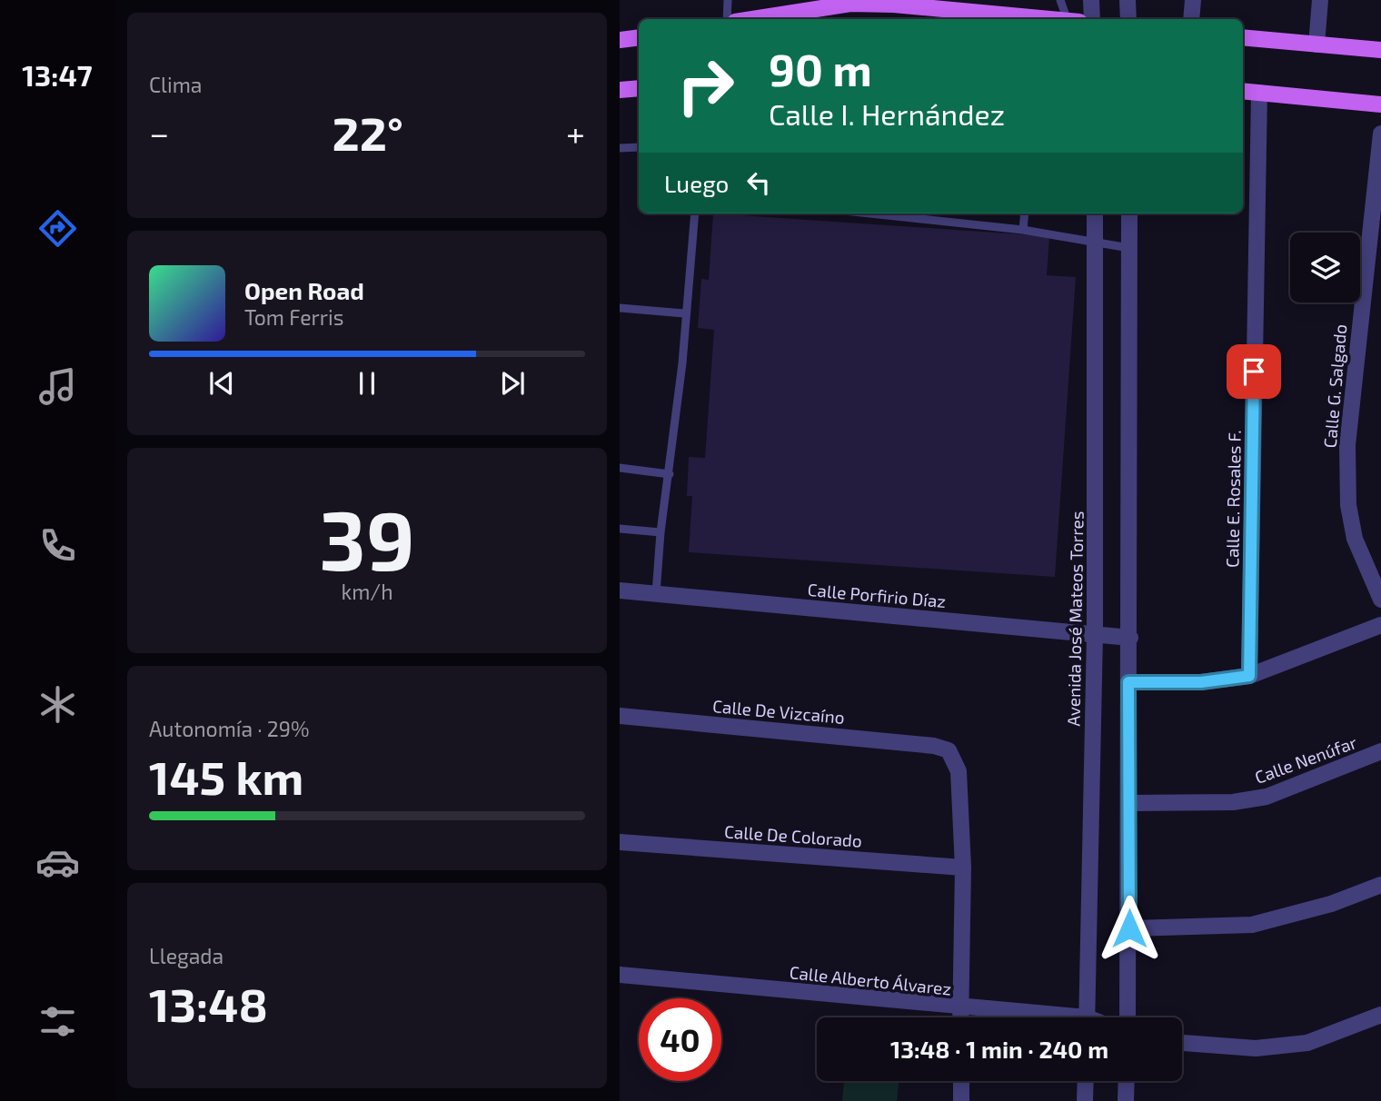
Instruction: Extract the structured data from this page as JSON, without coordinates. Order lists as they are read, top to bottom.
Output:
{
  "streets": {
    "street": [
      "Calle G. Salgado",
      "Calle E. Rosales F.",
      "Calle Porfirio Díaz",
      "Avenida José Mateos Torres",
      "Calle De Vizcaíno",
      "Calle Nenúfar",
      "Calle De Colorado",
      "Calle Alberto Álvarez"
    ]
  },
  "crossings": [
    ["Calle Porfirio Díaz", "Avenida José Mateos Torres"],
    ["Calle De Vizcaíno", "Calle De Colorado"]
  ],
  "page": {
    "tabs": "13:47",
    "tile": [
      "Clima",
      ["39", "km/h"],
      ["Autonomía · 29%", "145 km"],
      ["Llegada", "13:48"]
    ],
    "turn": ["90 m", "Calle I. Hernández"],
    "heat": ["−", "22°", "+"],
    "then": "Luego",
    "song": ["Open Road", "Tom Ferris"],
    "limit": "40",
    "trip": "13:48 · 1 min · 240 m"
  }
}
